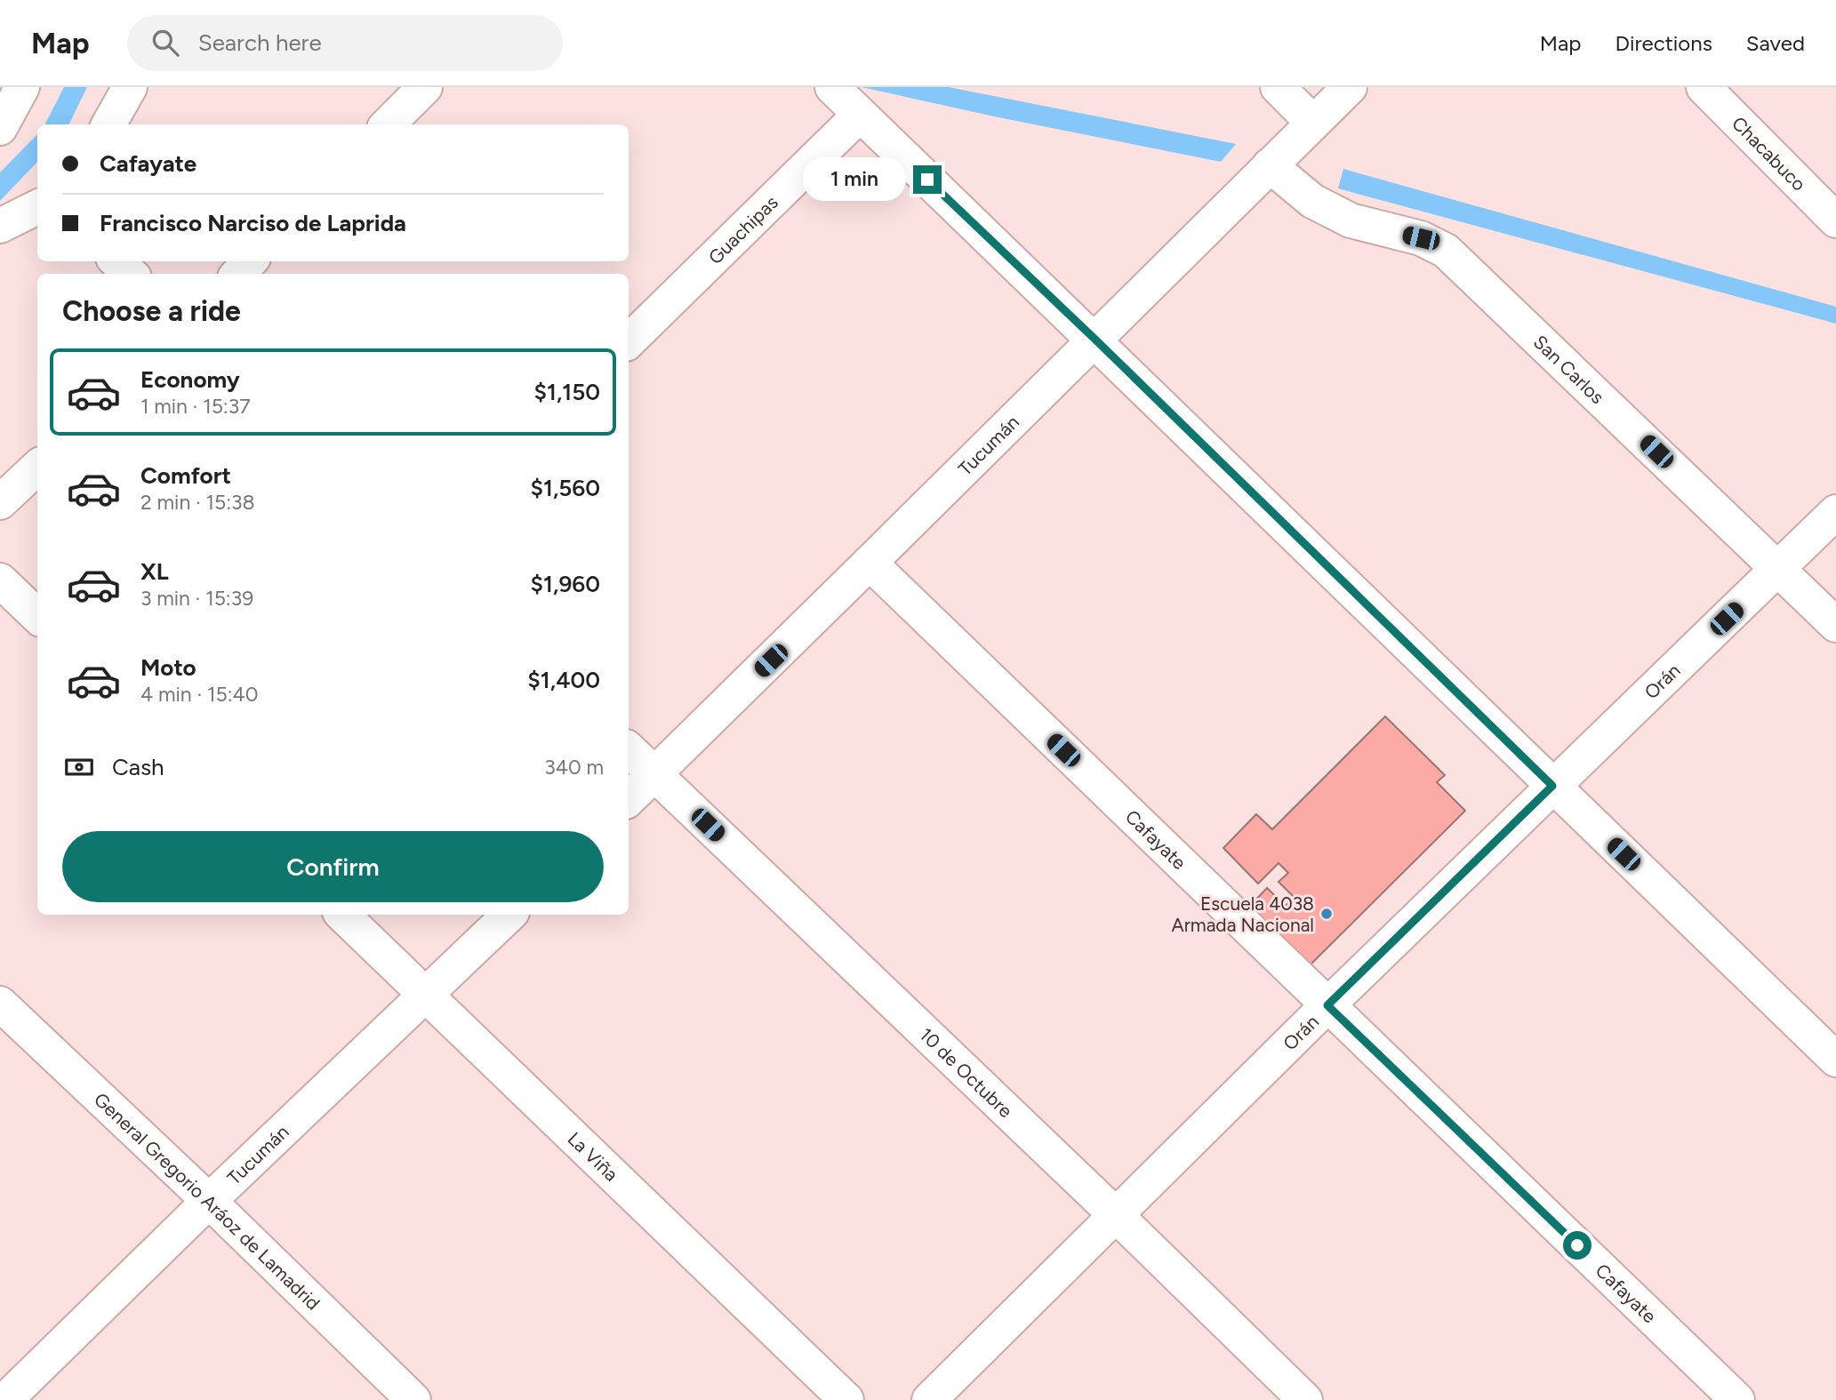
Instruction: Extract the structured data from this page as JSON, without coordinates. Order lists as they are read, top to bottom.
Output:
{
  "streets": {
    "street": [
      "Chacabuco",
      "Guachipas",
      "San Carlos",
      "Tucumán",
      "Orán",
      "Cafayate",
      "10 de Octubre",
      "La Viña",
      "General Gregorio Aráoz de Lamadrid"
    ]
  },
  "crossings": [
    ["San Carlos", "Tucumán"],
    ["San Carlos", "Orán"],
    ["Tucumán", "Cafayate"],
    ["Tucumán", "10 de Octubre"],
    ["Tucumán", "La Viña"],
    ["Tucumán", "General Gregorio Aráoz de Lamadrid"],
    ["Orán", "Cafayate"],
    ["Orán", "10 de Octubre"]
  ],
  "places": ["Escuela 4038 Armada Nacional"],
  "page": {
    "header": "Map",
    "search": "Search here",
    "nav": ["Map", "Directions", "Saved"],
    "banner": ["Cafayate", "Francisco Narciso de Laprida"],
    "bubble": "1 min",
    "heading": "Choose a ride",
    "list": [
      {
        "name": "Economy",
        "note": "1 min · 15:37",
        "value": "$1,150"
      },
      {
        "name": "Comfort",
        "note": "2 min · 15:38",
        "value": "$1,560"
      },
      {
        "name": "XL",
        "note": "3 min · 15:39",
        "value": "$1,960"
      },
      {
        "name": "Moto",
        "note": "4 min · 15:40",
        "value": "$1,400"
      }
    ],
    "pay": ["Cash", "340 m"],
    "buttons": "Confirm"
  }
}
